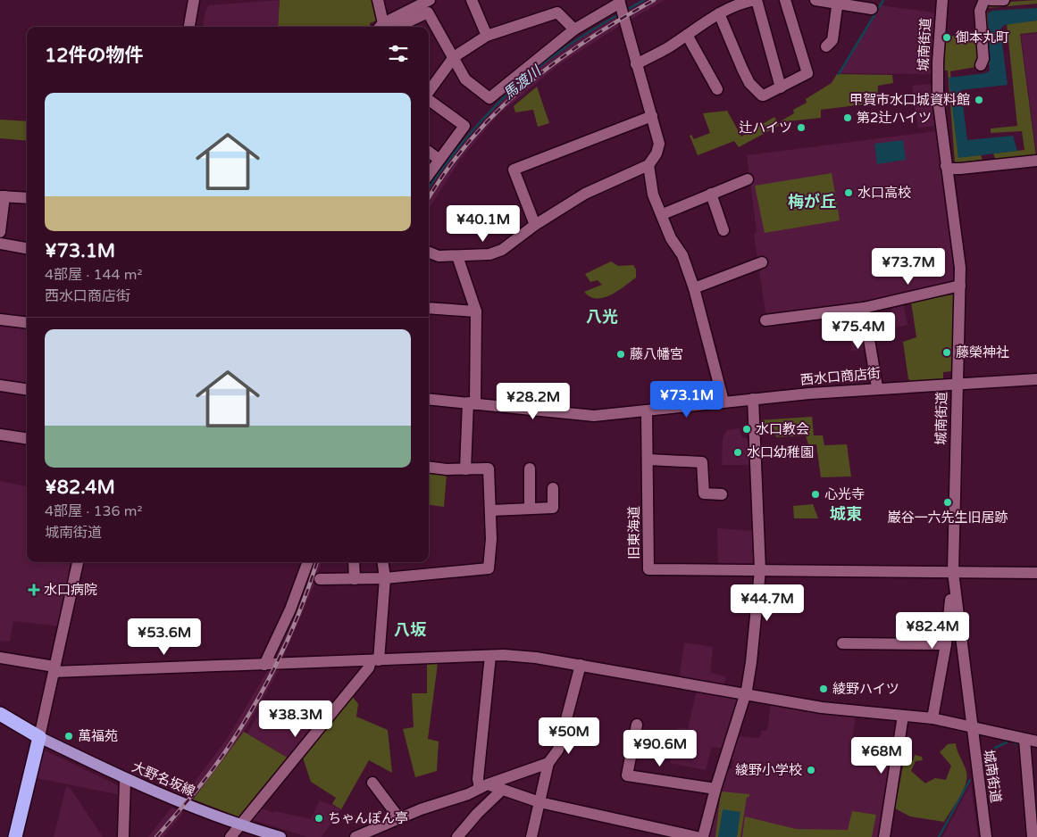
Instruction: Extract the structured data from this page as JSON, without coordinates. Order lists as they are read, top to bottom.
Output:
{
  "streets": {
    "main road": ["大野名坂線"],
    "street": ["城南街道", "西水口商店街", "旧東海道"]
  },
  "crossings": [
    ["城南街道", "西水口商店街"],
    ["城南街道", "旧東海道"],
    ["西水口商店街", "旧東海道"]
  ],
  "districts": [
    "梅が丘",
    "八光",
    "城東",
    "八坂"
  ],
  "water": ["馬渡川"],
  "places": {
    "other": [
      "御本丸町",
      "甲賀市水口城資料館",
      "第2辻ハイツ",
      "辻ハイツ",
      "水口高校",
      "藤榮神社",
      "藤八幡宮",
      "水口教会",
      "水口幼稚園",
      "心光寺",
      "巌谷一六先生旧居跡",
      "綾野ハイツ",
      "萬福苑",
      "綾野小学校",
      "ちゃんぽん亭"
    ],
    "health": ["水口病院"]
  },
  "page": {
    "heading": "12件の物件",
    "list": [
      {
        "name": "¥73.1M",
        "note": "4部屋 · 144 m² · 西水口商店街"
      },
      {
        "name": "¥82.4M",
        "note": "4部屋 · 136 m² · 城南街道"
      }
    ],
    "price": [
      "¥40.1M",
      "¥73.7M",
      "¥75.4M",
      "¥73.1M",
      "¥28.2M",
      "¥44.7M",
      "¥82.4M",
      "¥53.6M",
      "¥38.3M",
      "¥50M",
      "¥90.6M",
      "¥68M"
    ]
  }
}
